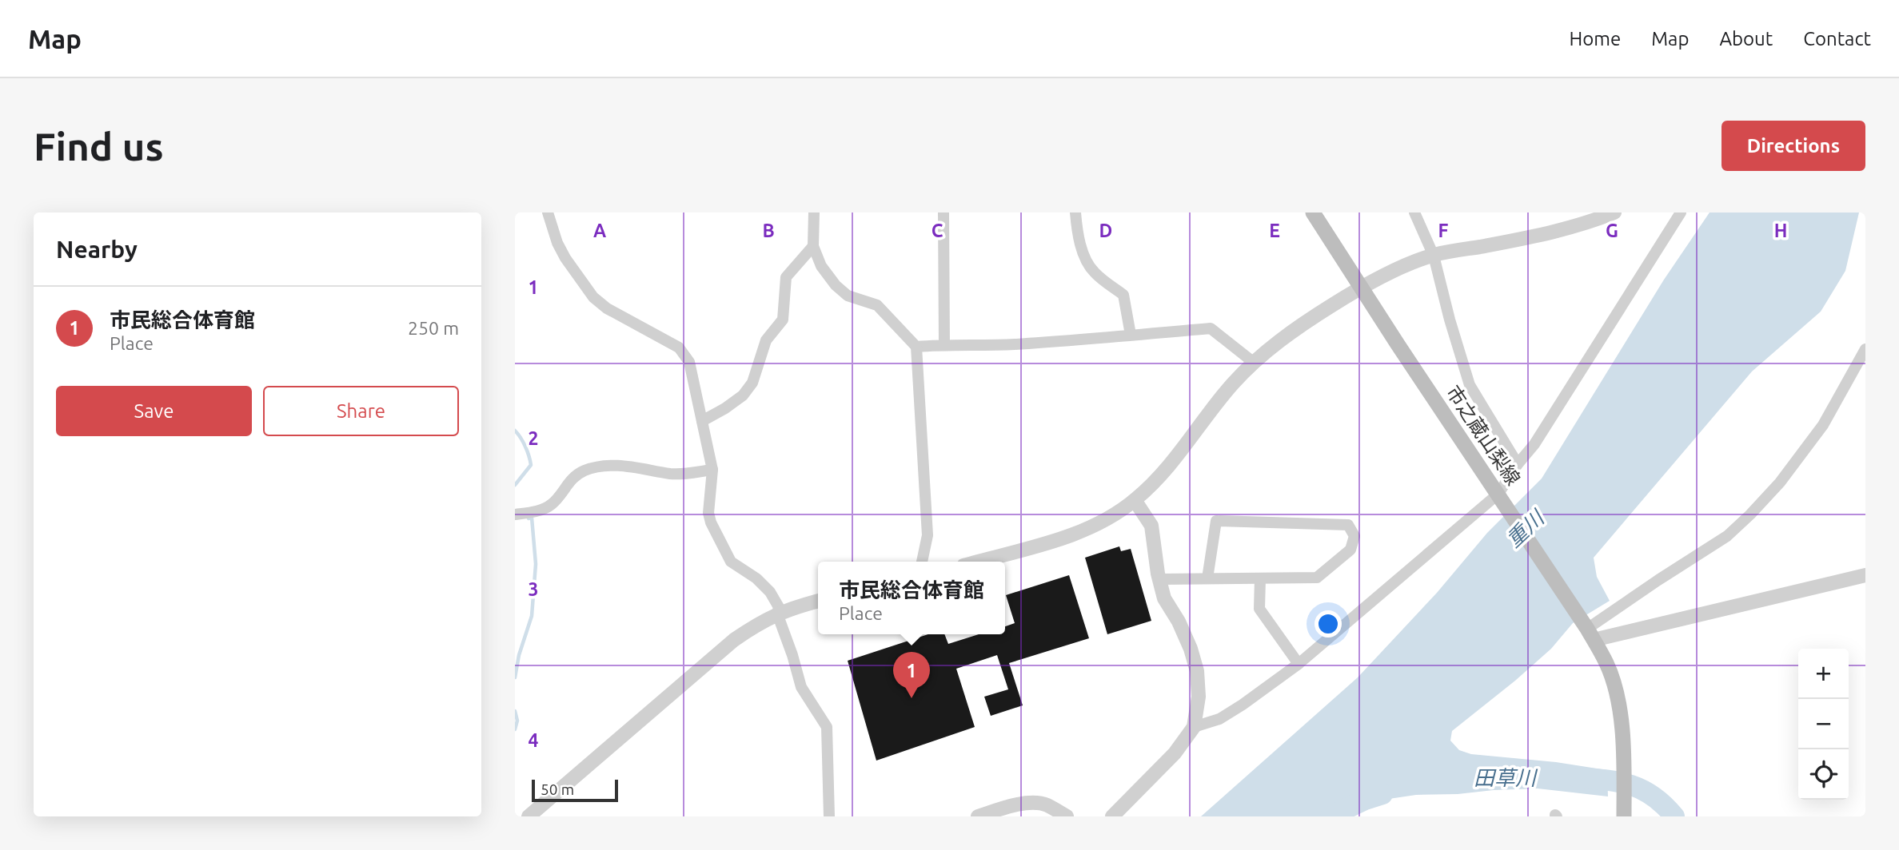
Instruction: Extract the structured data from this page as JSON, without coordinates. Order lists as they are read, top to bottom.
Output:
{
  "streets": {
    "main road": ["市之蔵山梨線"]
  },
  "water": ["重川", "田草川"],
  "scale_bar": "50 m",
  "page": {
    "header": "Map",
    "nav": [
      "Home",
      "Map",
      "About",
      "Contact"
    ],
    "buttons": [
      "Directions",
      ["Save", "Share"]
    ],
    "title": "Find us",
    "heading": "Nearby",
    "list": [
      {
        "mark": "1",
        "name": "市民総合体育館",
        "note": "Place",
        "value": "250 m"
      }
    ],
    "popup": ["市民総合体育館", "Place"],
    "map_buttons": ["+", "−"],
    "pins": "1",
    "scale": "50 m"
  },
  "grid": {
    "columns": [
      "A",
      "B",
      "C",
      "D",
      "E",
      "F",
      "G",
      "H"
    ],
    "rows": [
      "1",
      "2",
      "3",
      "4"
    ]
  }
}
